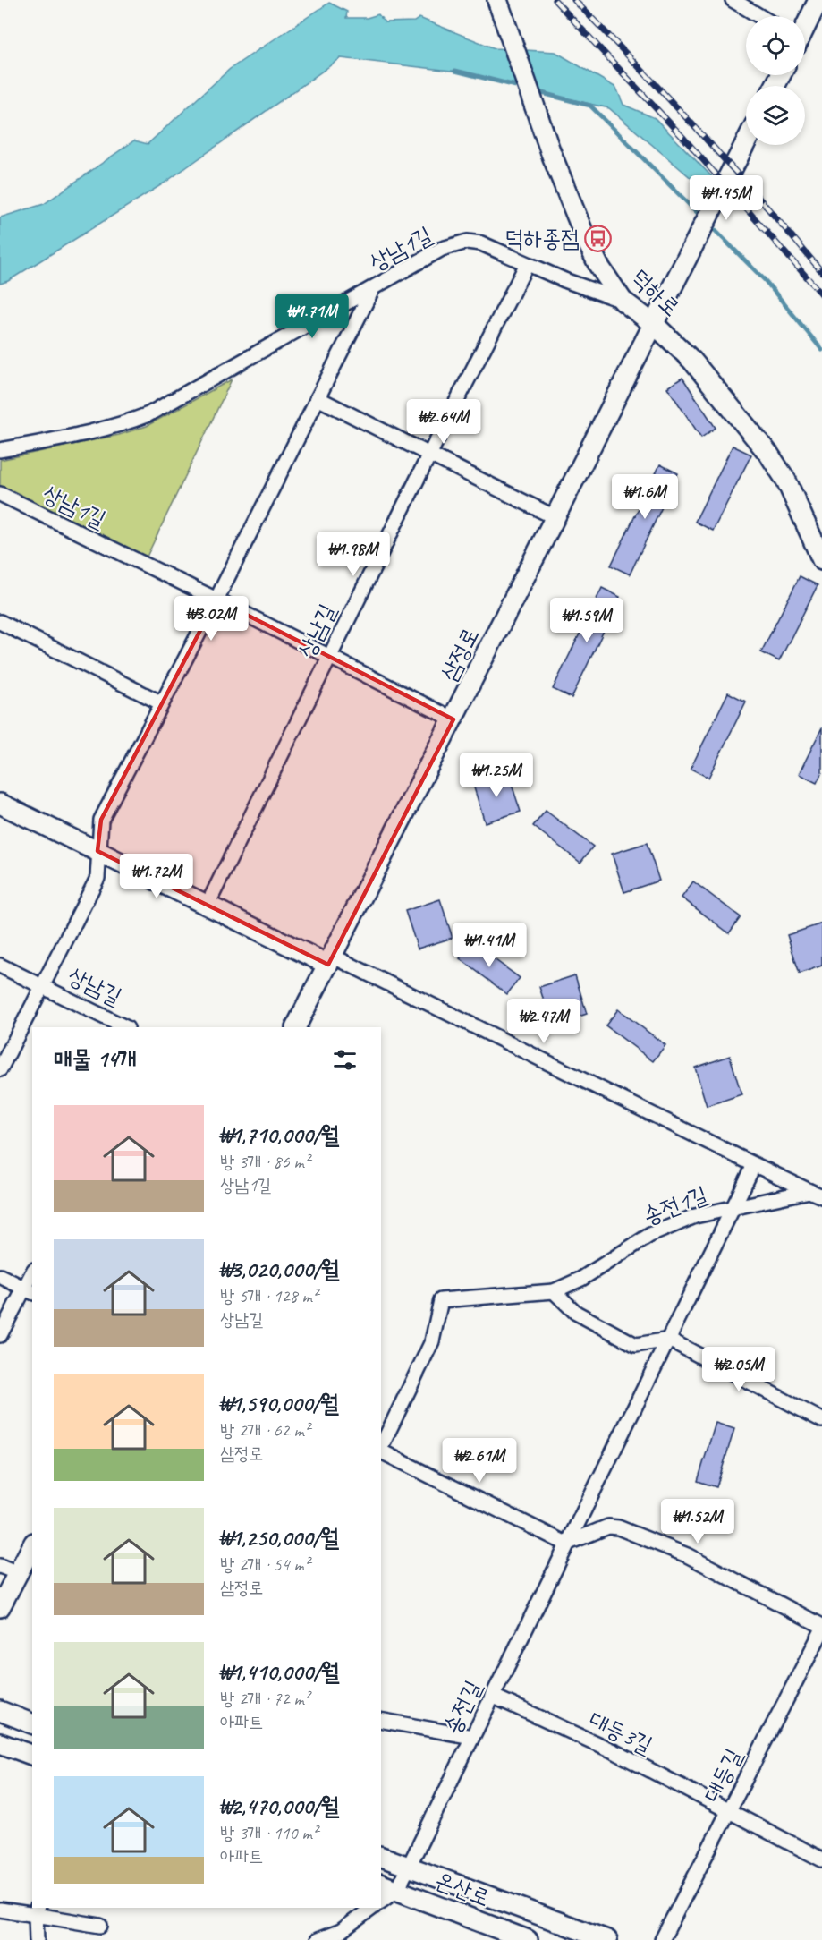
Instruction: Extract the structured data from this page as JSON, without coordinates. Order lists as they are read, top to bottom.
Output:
{
  "streets": {
    "main road": ["덕하로", "삼정로", "온산로"],
    "street": [
      "상남1길",
      "상남길",
      "송전1길",
      "송전길",
      "대등3길",
      "대등길"
    ]
  },
  "crossings": [
    ["상남1길", "덕하로"],
    ["상남1길", "상남길"],
    ["상남1길", "삼정로"],
    ["덕하로", "삼정로"],
    ["송전1길", "송전길"],
    ["송전길", "대등3길"],
    ["송전길", "온산로"],
    ["대등3길", "대등길"]
  ],
  "places": {
    "bus stop": ["덕하종점"]
  },
  "page": {
    "price": [
      "₩1.45M",
      "₩1.71M",
      "₩2.64M",
      "₩1.6M",
      "₩1.98M",
      "₩3.02M",
      "₩1.59M",
      "₩1.25M",
      "₩1.72M",
      "₩1.41M",
      "₩2.47M",
      "₩2.05M",
      "₩2.61M",
      "₩1.52M"
    ],
    "heading": "매물 14개",
    "list": [
      {
        "name": "₩1,710,000/월",
        "note": "방 3개 · 86 m² · 상남1길"
      },
      {
        "name": "₩3,020,000/월",
        "note": "방 5개 · 128 m² · 상남길"
      },
      {
        "name": "₩1,590,000/월",
        "note": "방 2개 · 62 m² · 삼정로"
      },
      {
        "name": "₩1,250,000/월",
        "note": "방 2개 · 54 m² · 삼정로"
      },
      {
        "name": "₩1,410,000/월",
        "note": "방 2개 · 72 m² · 아파트"
      },
      {
        "name": "₩2,470,000/월",
        "note": "방 3개 · 110 m² · 아파트"
      }
    ]
  }
}
